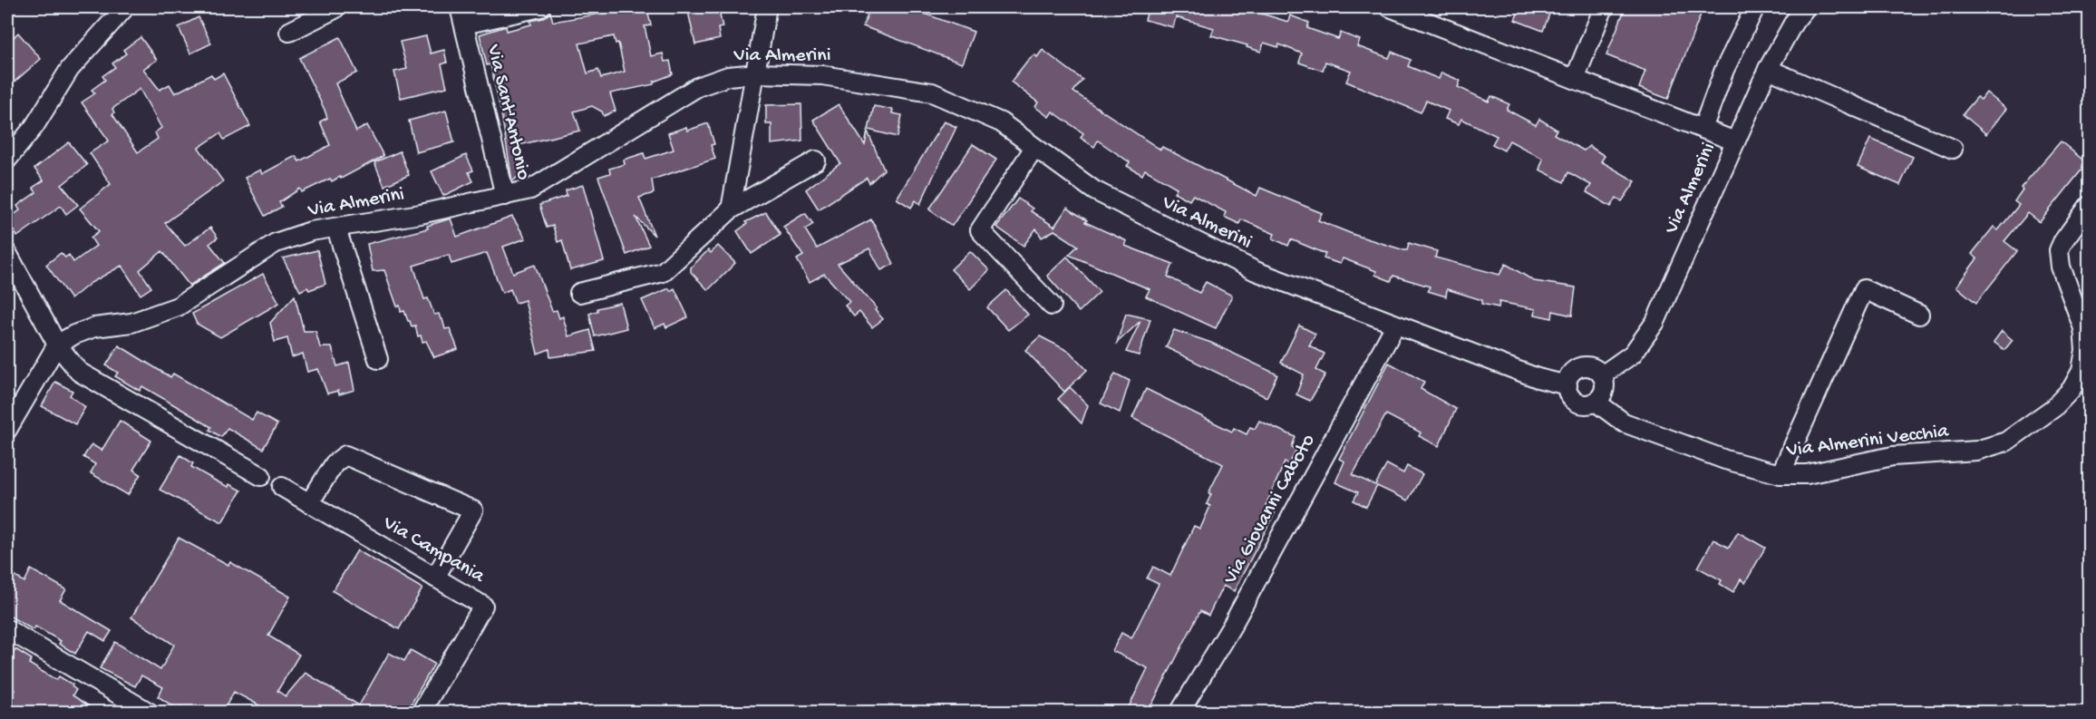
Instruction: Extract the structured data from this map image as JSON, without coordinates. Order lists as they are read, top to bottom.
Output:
{
  "streets": {
    "street": [
      "Via Almerini",
      "Via Sant'Antonio",
      "Via Almerini Vecchia",
      "Via Giovanni Caboto",
      "Via Campania"
    ]
  },
  "crossings": [
    ["Via Almerini", "Via Sant'Antonio"],
    ["Via Almerini", "Via Almerini Vecchia"],
    ["Via Almerini", "Via Giovanni Caboto"]
  ]
}
